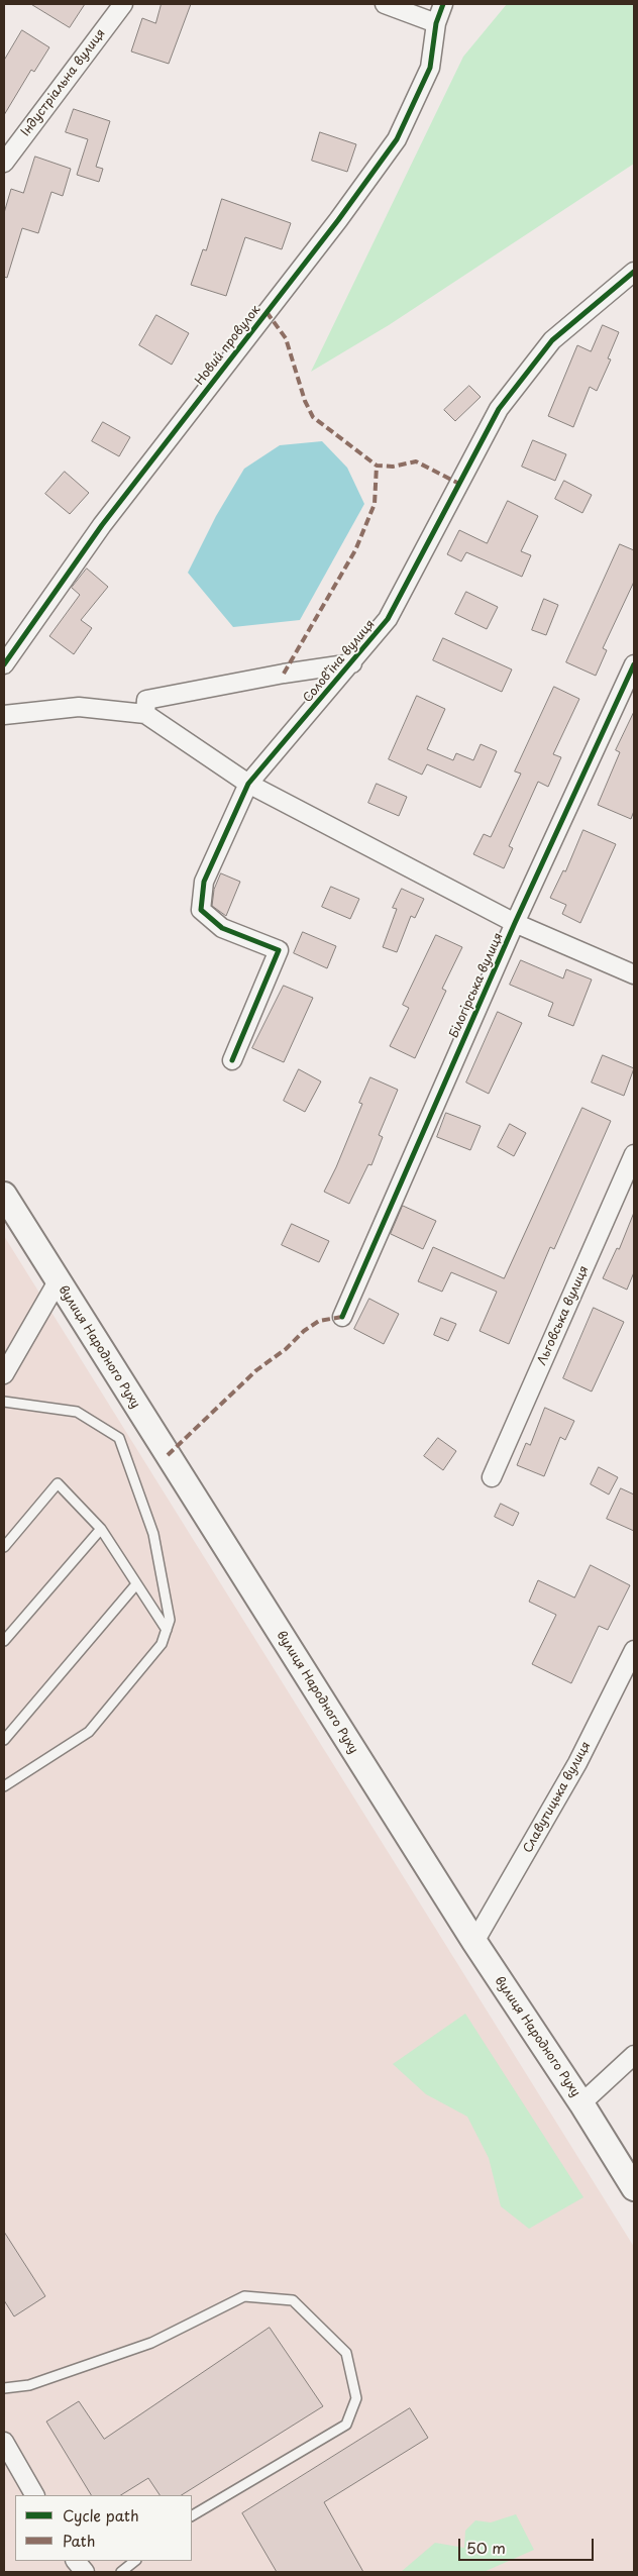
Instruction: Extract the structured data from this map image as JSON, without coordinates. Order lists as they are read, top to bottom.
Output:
{
  "streets": {
    "main road": ["вулиця Народного Руху"],
    "street": [
      "Індустріальна вулиця",
      "Новий провулок",
      "Соловʼїна вулиця",
      "Білогірська вулиця",
      "Льговська вулиця",
      "Славутицька вулиця"
    ]
  },
  "crossings": [
    ["вулиця Народного Руху", "Славутицька вулиця"]
  ],
  "legend": ["Cycle path", "Path"],
  "scale_bar": "50 m"
}
